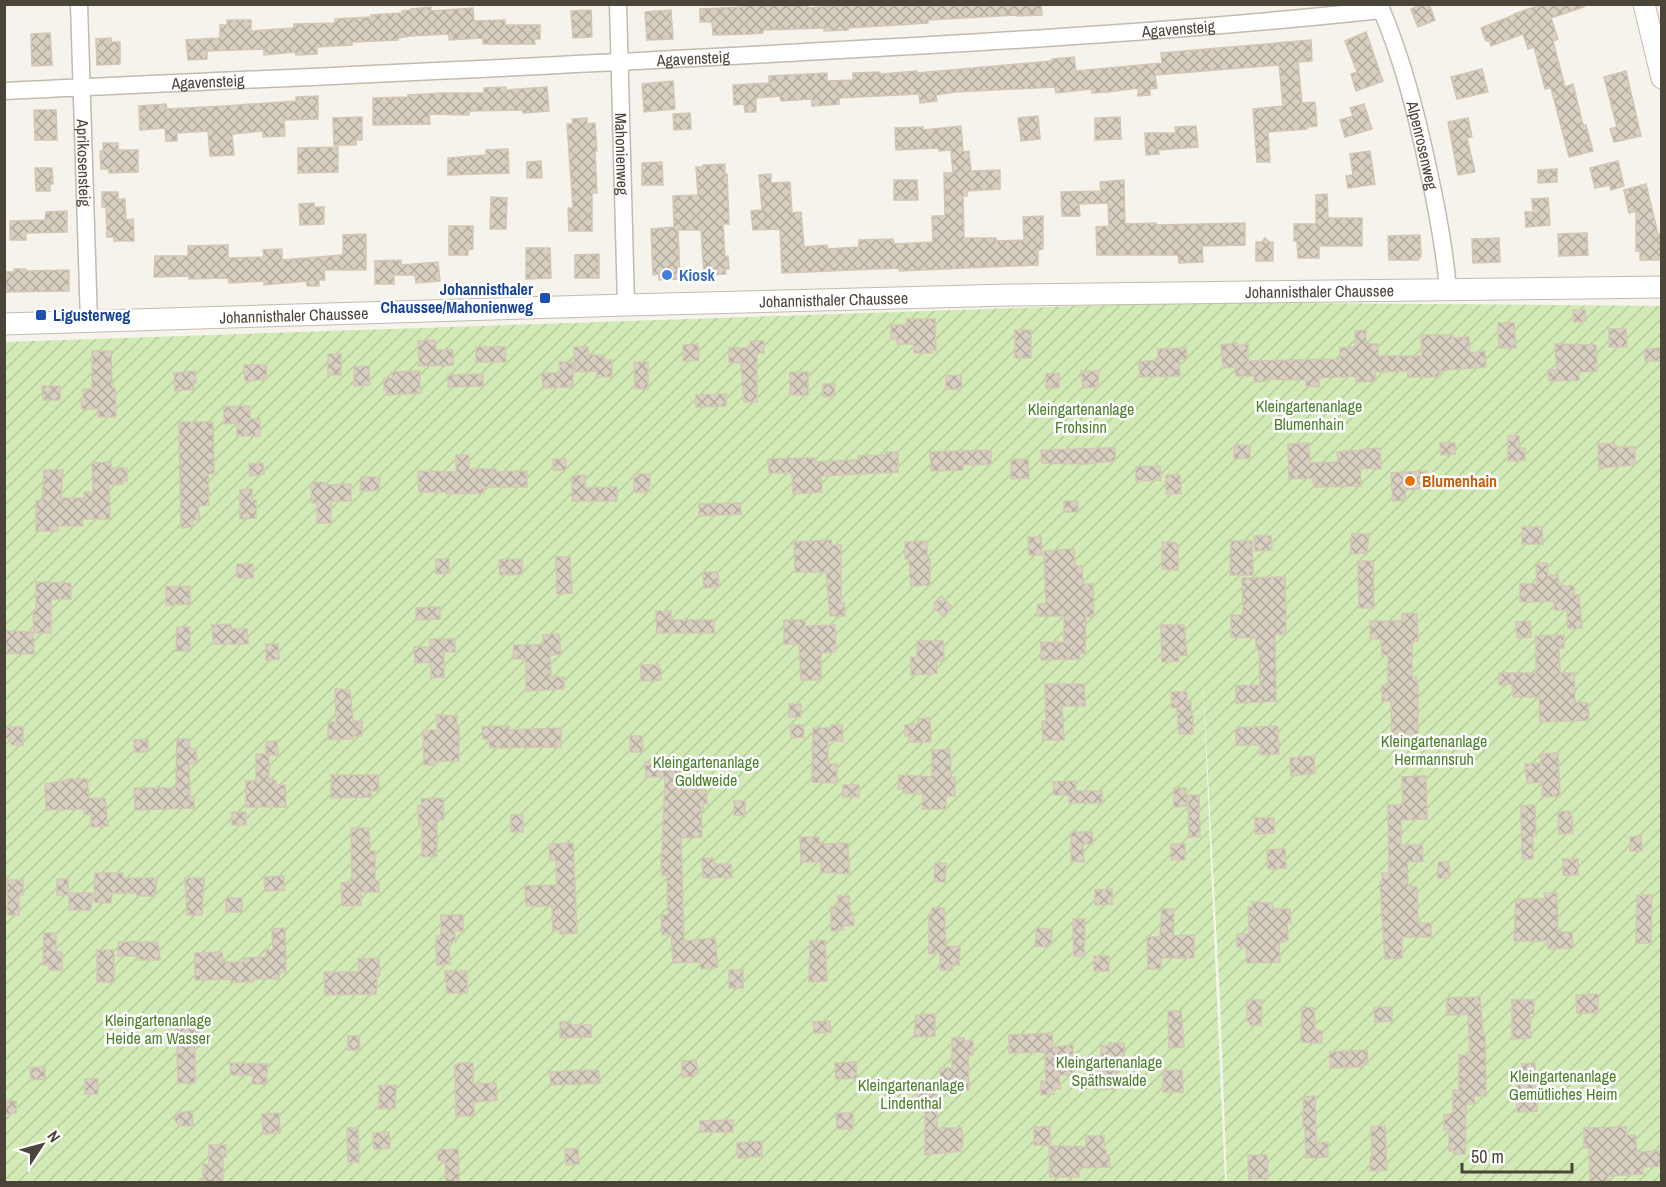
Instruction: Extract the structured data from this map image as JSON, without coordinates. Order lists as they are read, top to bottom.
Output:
{
  "streets": {
    "street": [
      "Agavensteig",
      "Alpenrosenweg",
      "Mahonienweg",
      "Aprikosensteig",
      "Johannisthaler Chaussee"
    ]
  },
  "crossings": [
    ["Agavensteig", "Alpenrosenweg"],
    ["Agavensteig", "Mahonienweg"],
    ["Agavensteig", "Aprikosensteig"],
    ["Alpenrosenweg", "Johannisthaler Chaussee"],
    ["Mahonienweg", "Johannisthaler Chaussee"],
    ["Aprikosensteig", "Johannisthaler Chaussee"]
  ],
  "parks": [
    "Kleingartenanlage Blumenhain",
    "Kleingartenanlage Frohsinn",
    "Kleingartenanlage Hermannsruh",
    "Kleingartenanlage Goldweide",
    "Kleingartenanlage Heide am Wasser",
    "Kleingartenanlage Späthswalde",
    "Kleingartenanlage Gemütliches Heim",
    "Kleingartenanlage Lindenthal"
  ],
  "places": {
    "other": ["Kiosk", "Blumenhain"],
    "transit": ["Johannisthaler Chaussee/Mahonienweg", "Ligusterweg"]
  },
  "scale_bar": "50 m",
  "north": "top right"
}
